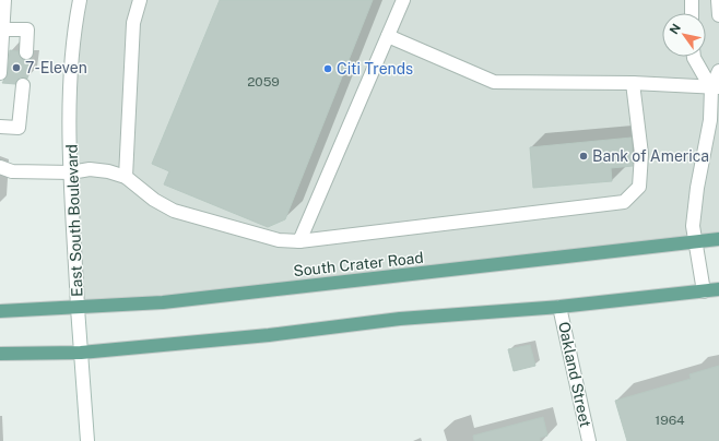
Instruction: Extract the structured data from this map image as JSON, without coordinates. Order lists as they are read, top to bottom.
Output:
{
  "streets": {
    "main road": ["South Crater Road"],
    "street": ["East South Boulevard", "Oakland Street"]
  },
  "crossings": [
    ["East South Boulevard", "South Crater Road"]
  ],
  "places": ["7-Eleven", "Citi Trends", "Bank of America"],
  "house_numbers": ["2059", "1964"],
  "north": "top left"
}
